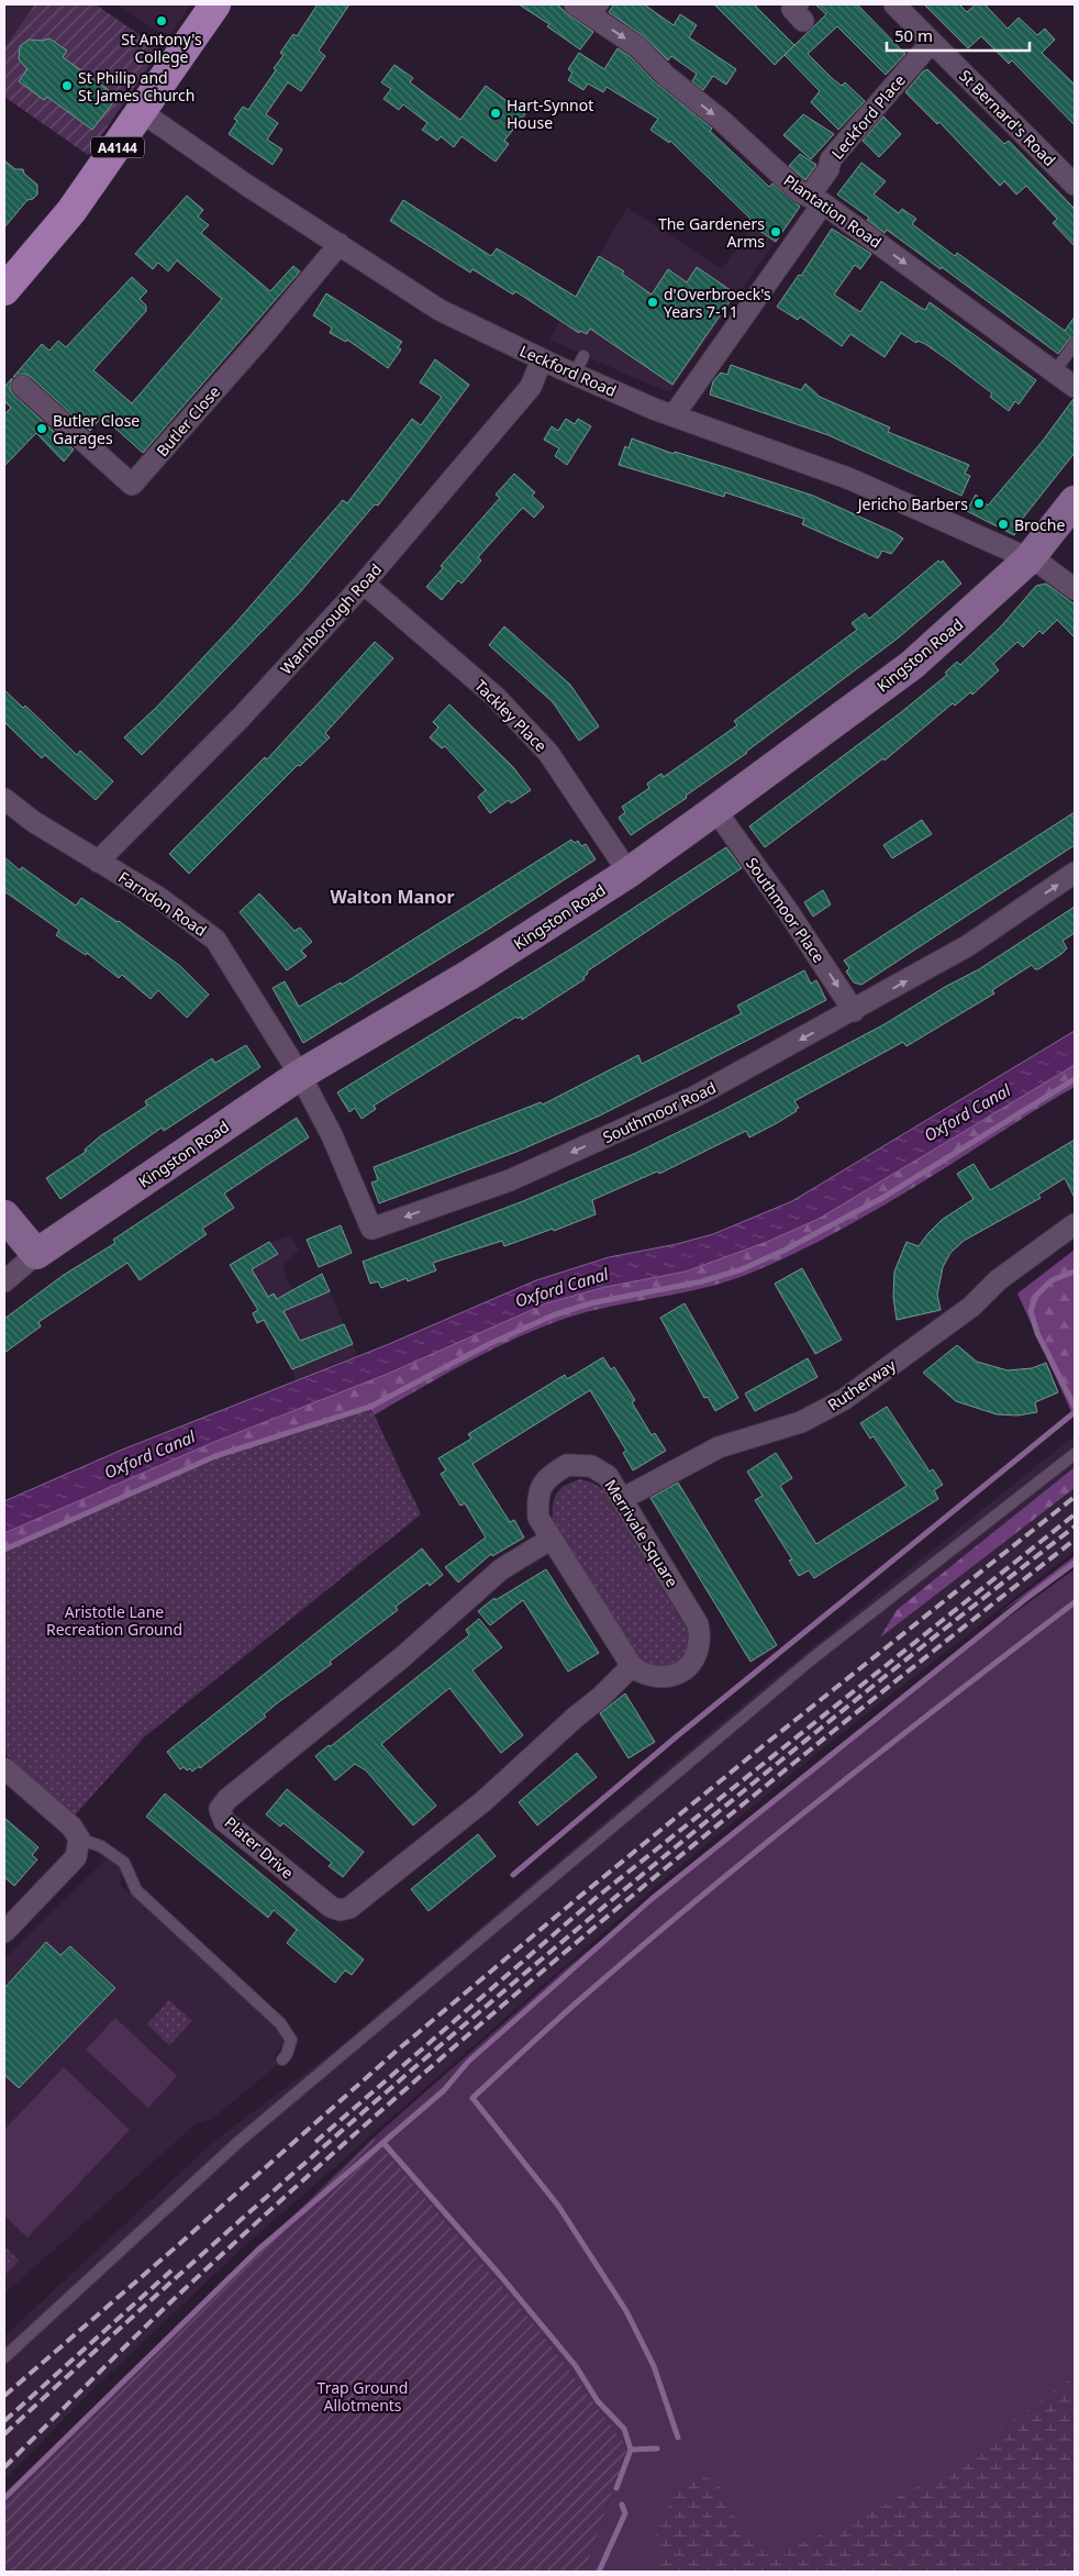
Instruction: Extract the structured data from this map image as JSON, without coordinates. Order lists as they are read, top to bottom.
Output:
{
  "streets": {
    "main road": ["A4144"],
    "street": [
      "Leckford Place",
      "St Bernard's Road",
      "Plantation Road",
      "Leckford Road",
      "Butler Close",
      "Warnborough Road",
      "Kingston Road",
      "Tackley Place",
      "Farndon Road",
      "Southmoor Place",
      "Southmoor Road",
      "Rutherway",
      "Merrivale Square",
      "Plater Drive"
    ]
  },
  "crossings": [
    ["Leckford Place", "St Bernard's Road"],
    ["Leckford Place", "Plantation Road"],
    ["Leckford Place", "Leckford Road"],
    ["A4144", "Leckford Road"],
    ["Leckford Road", "Butler Close"],
    ["Leckford Road", "Warnborough Road"],
    ["Leckford Road", "Kingston Road"],
    ["Warnborough Road", "Tackley Place"],
    ["Warnborough Road", "Farndon Road"],
    ["Kingston Road", "Tackley Place"],
    ["Kingston Road", "Farndon Road"],
    ["Kingston Road", "Southmoor Place"],
    ["Kingston Road", "Southmoor Road"],
    ["Farndon Road", "Southmoor Road"],
    ["Southmoor Place", "Southmoor Road"],
    ["Rutherway", "Merrivale Square"],
    ["Merrivale Square", "Plater Drive"]
  ],
  "one_way": ["Plantation Road", "Southmoor Place"],
  "districts": ["Walton Manor"],
  "water": ["Oxford Canal"],
  "parks": ["Aristotle Lane Recreation Ground", "Trap Ground Allotments"],
  "places": [
    "St Antony's College",
    "St Philip and St James Church",
    "Hart-Synnot House",
    "The Gardeners Arms",
    "d'Overbroeck's Years 7-11",
    "Butler Close Garages",
    "Jericho Barbers",
    "Broche"
  ],
  "scale_bar": "50 m"
}
